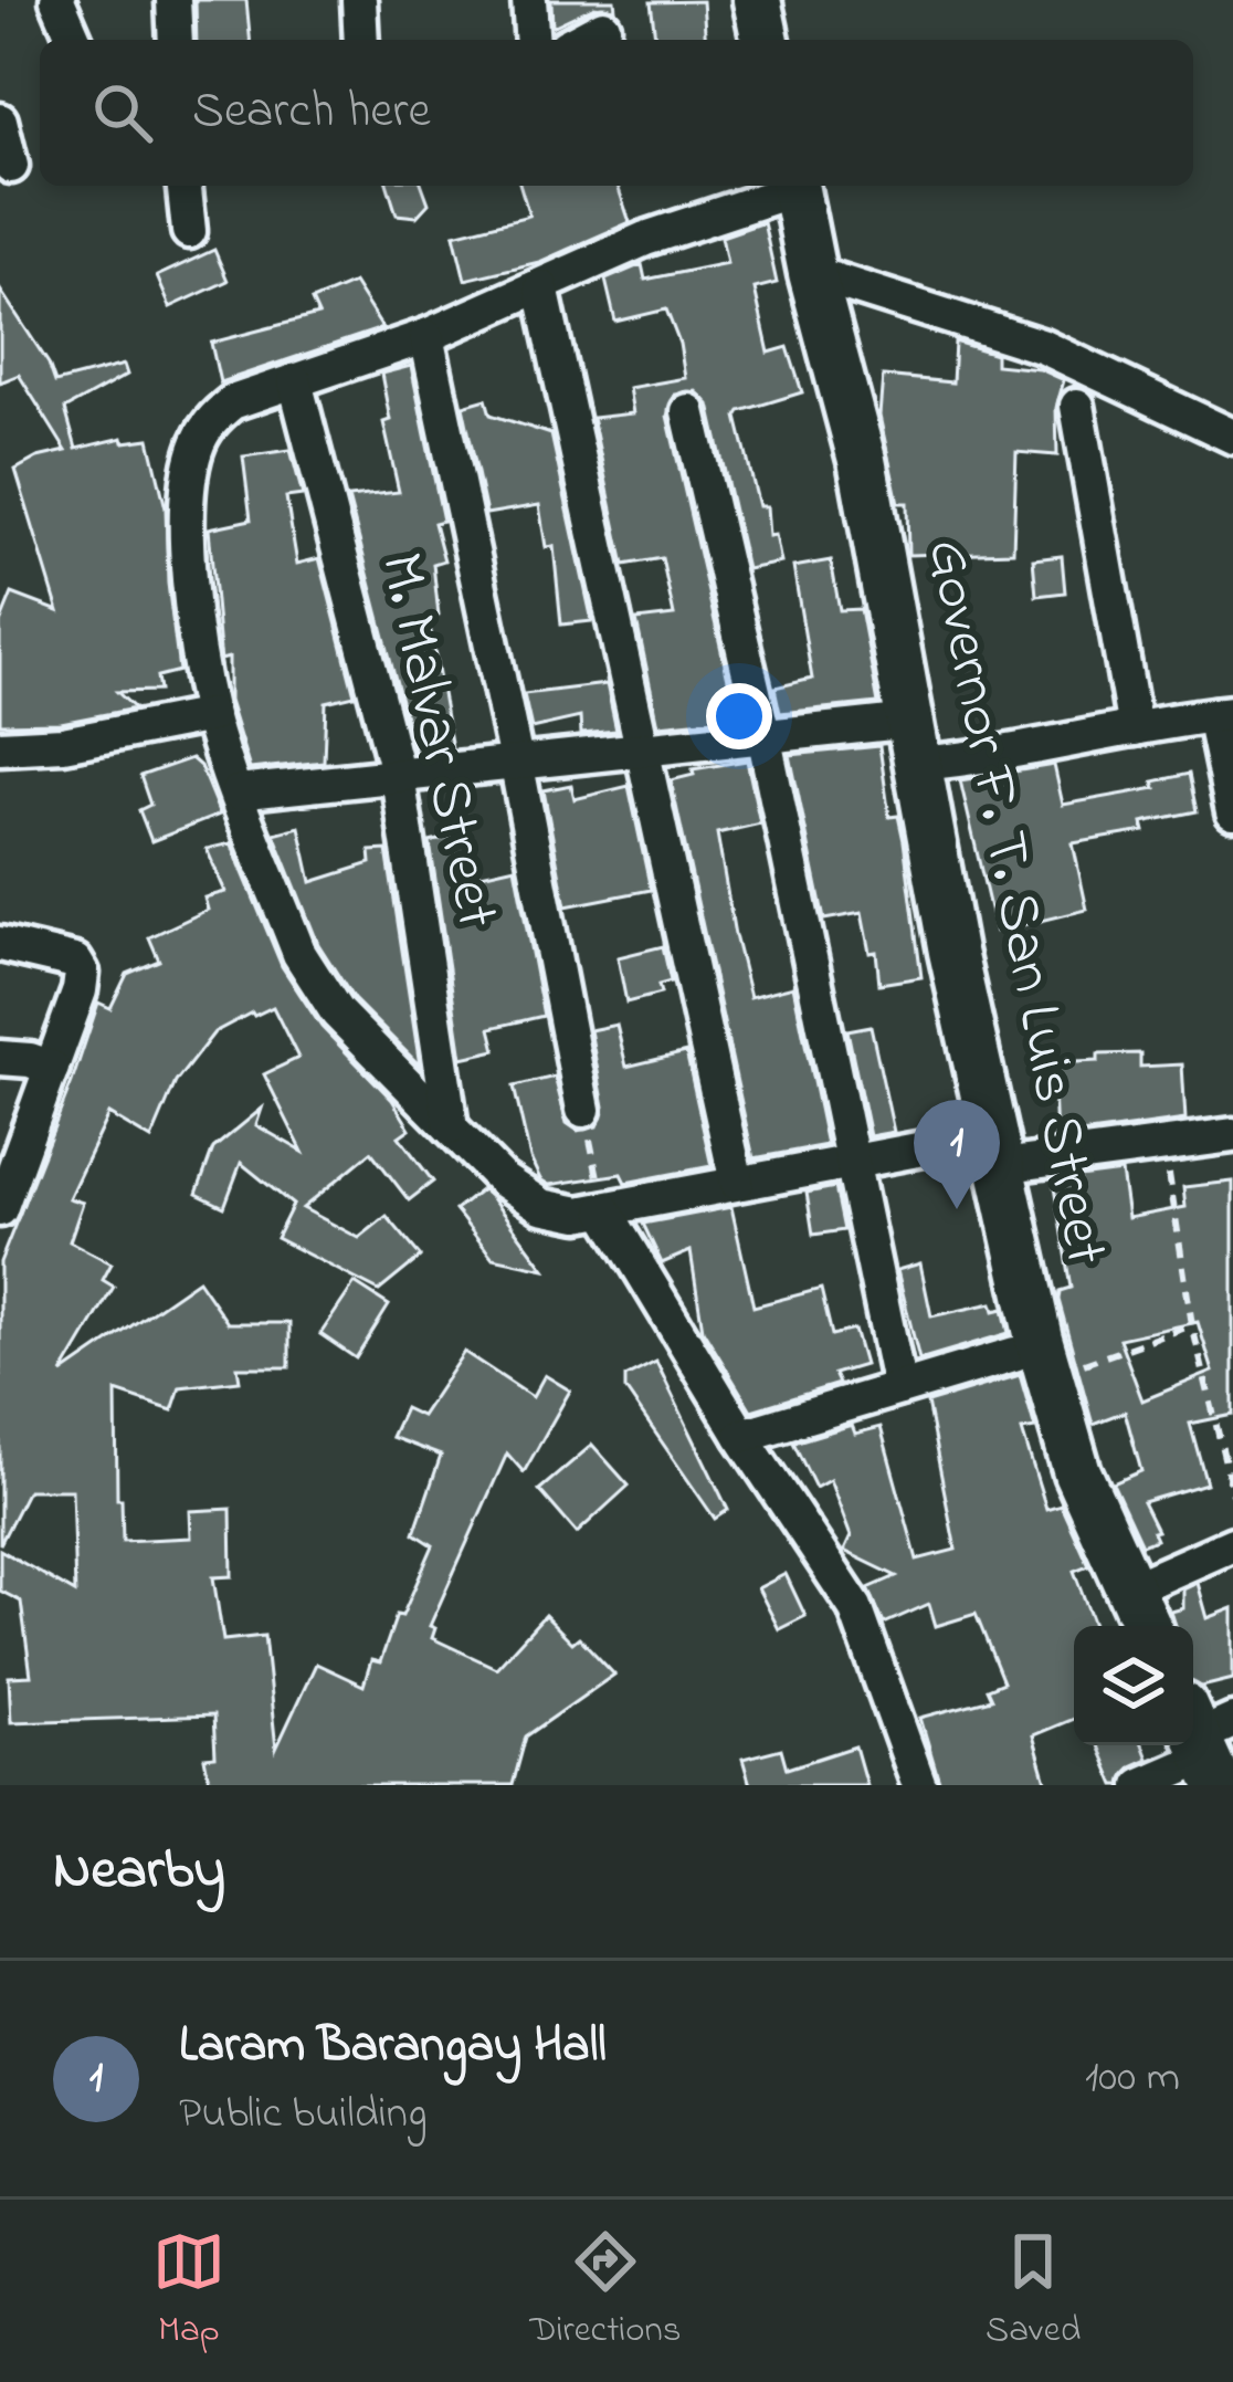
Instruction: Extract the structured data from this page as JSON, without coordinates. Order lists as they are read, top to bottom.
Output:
{
  "streets": {
    "street": ["M. Malvar Street", "Governor F. T. San Luis Street"]
  },
  "page": {
    "search": "Search here",
    "pins": "1",
    "heading": "Nearby",
    "list": [
      {
        "mark": "1",
        "name": "Laram Barangay Hall",
        "note": "Public building",
        "value": "100 m"
      }
    ],
    "nav": ["Map", "Directions", "Saved"]
  }
}
